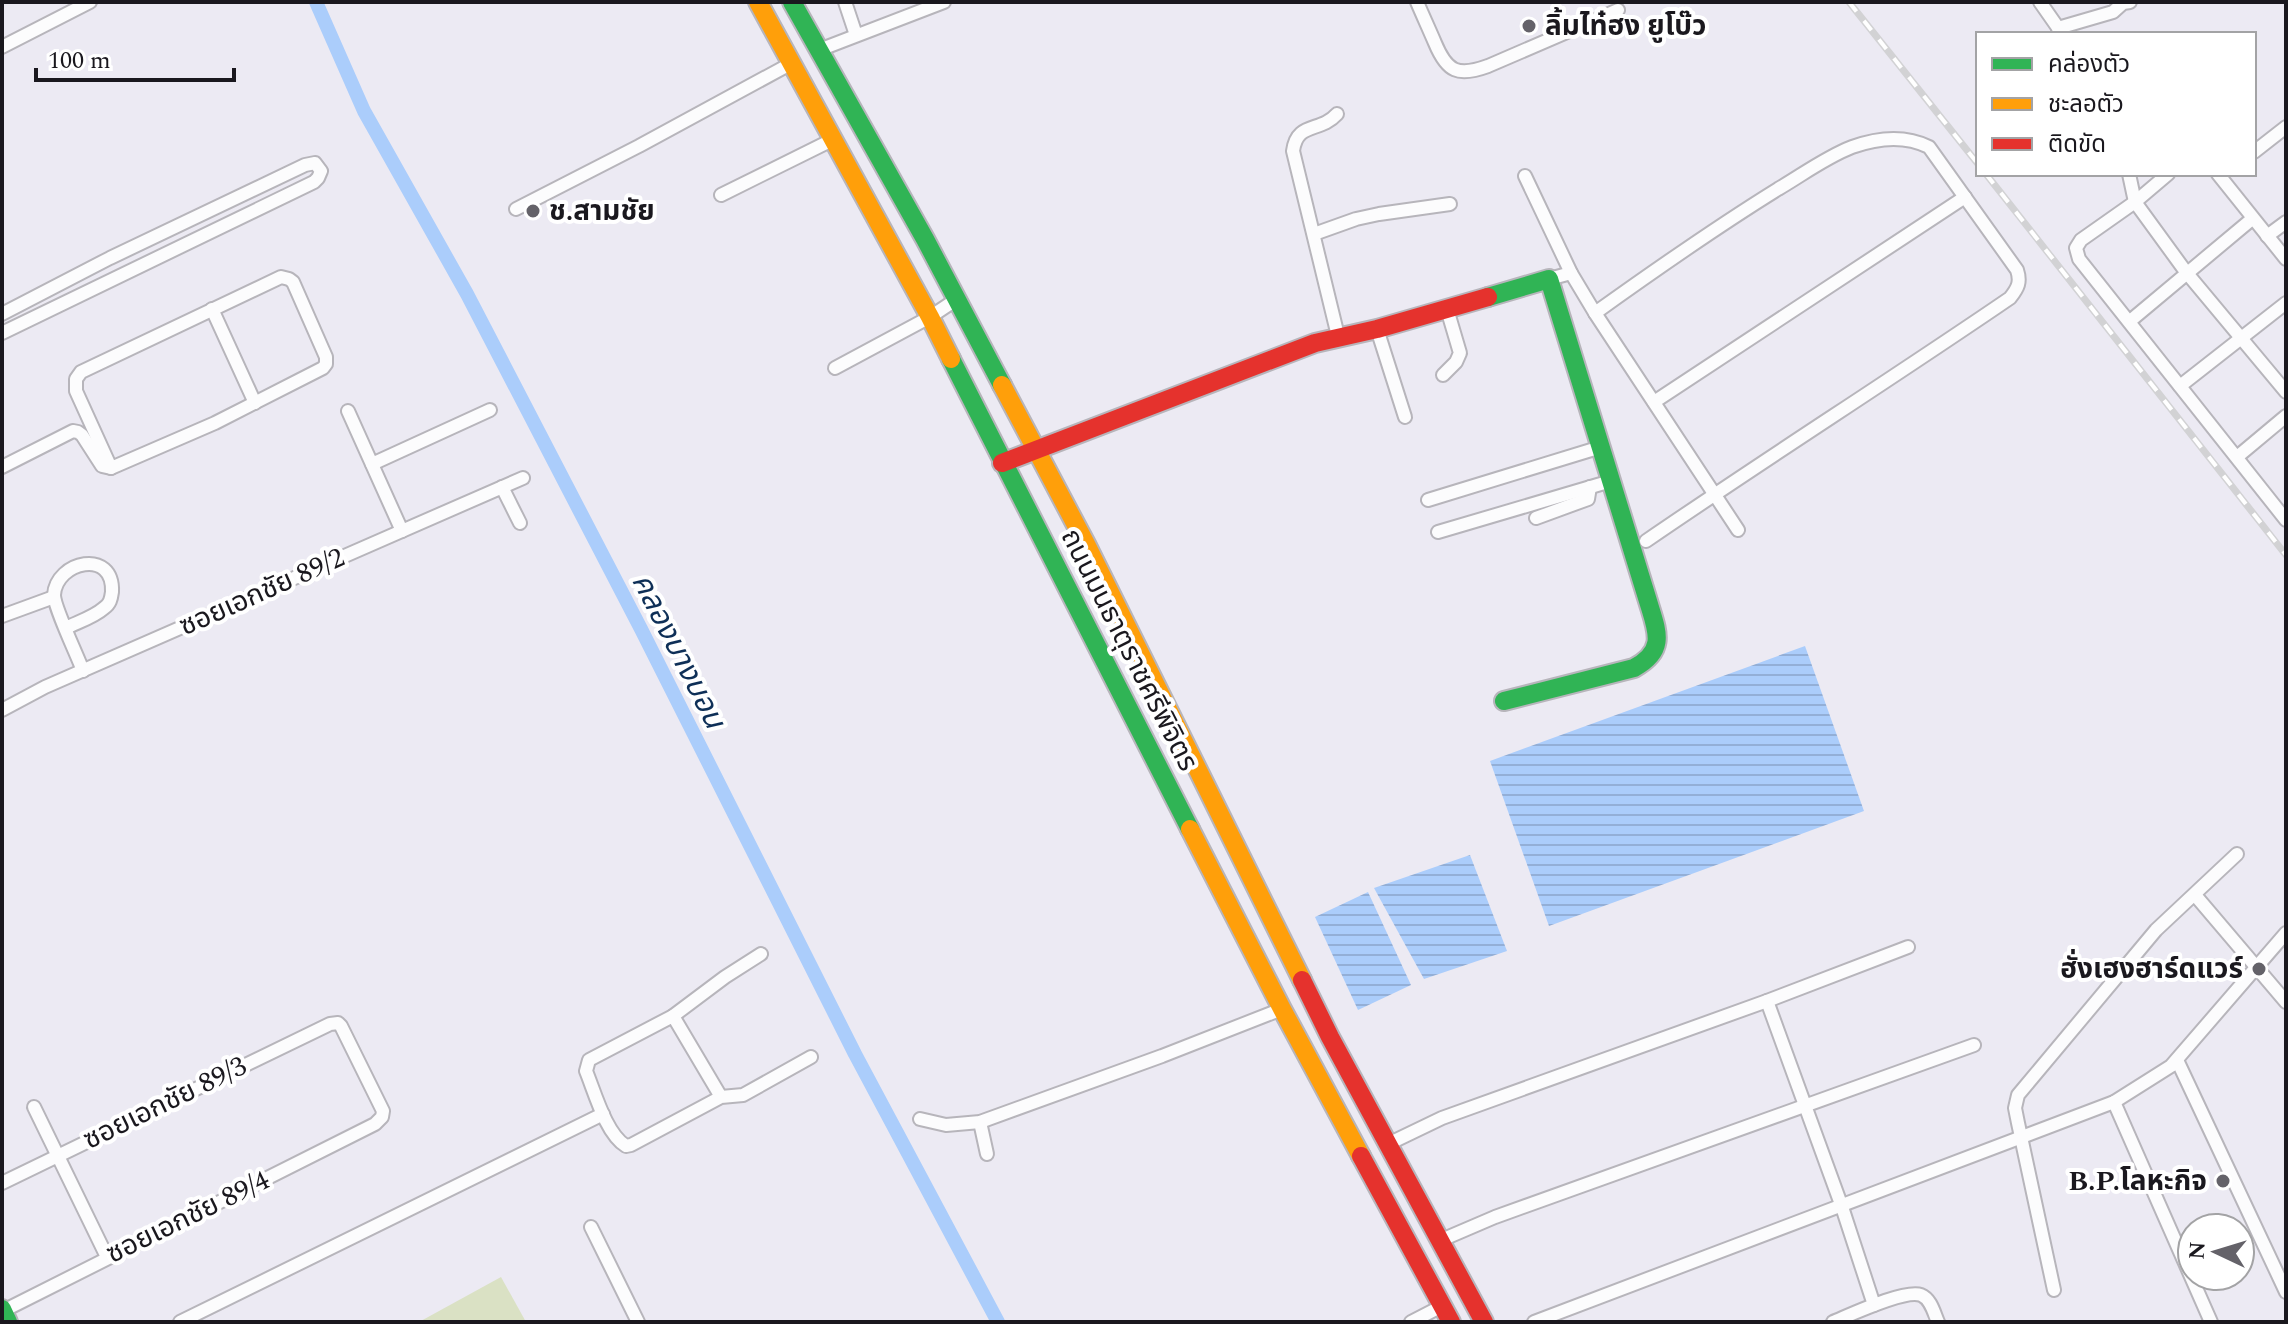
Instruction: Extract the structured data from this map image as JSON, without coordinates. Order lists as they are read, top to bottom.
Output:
{
  "streets": {
    "street": [
      "ซอยเอกชัย 89/2",
      "ถนนมนธาตุราชศรีพิจิตร",
      "ซอยเอกชัย 89/3",
      "ซอยเอกชัย 89/4"
    ]
  },
  "crossings": [
    ["ซอยเอกชัย 89/3", "ซอยเอกชัย 89/4"]
  ],
  "water": ["คลองบางบอน"],
  "places": [
    "ลิ้มไท๋ฮง ยูโบ๊ว",
    "ช.สามชัย",
    "ฮั่งเฮงฮาร์ดแวร์",
    "B.P.โลหะกิจ"
  ],
  "legend": ["คล่องตัว", "ชะลอตัว", "ติดขัด"],
  "scale_bar": "100 m",
  "north": "left"
}
